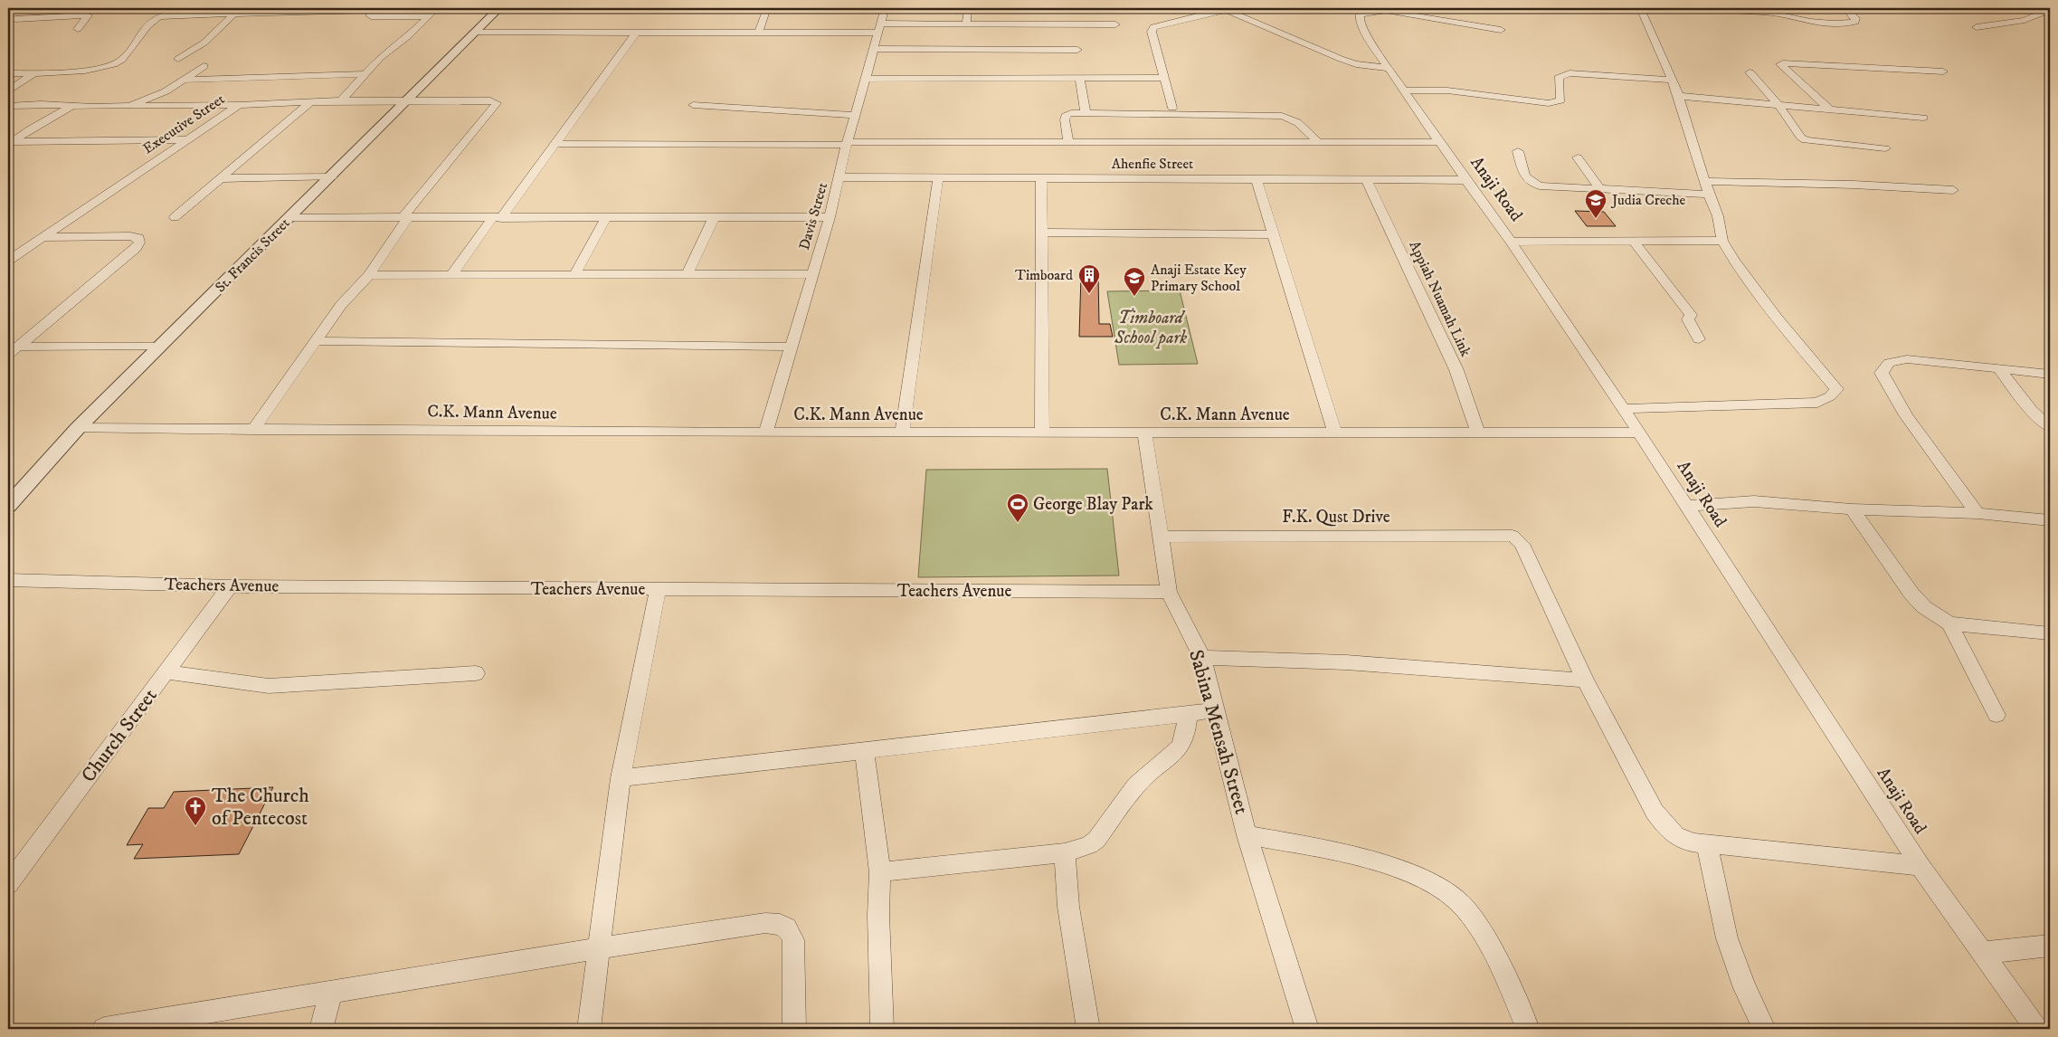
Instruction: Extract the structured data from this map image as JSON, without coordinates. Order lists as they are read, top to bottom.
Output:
{
  "streets": {
    "street": [
      "Executive Street",
      "Ahenfie Street",
      "Anaji Road",
      "Davis Street",
      "St. Francis Street",
      "Appiah Nuamah Link",
      "C.K. Mann Avenue",
      "F.K. Qust Drive",
      "Teachers Avenue",
      "Sabina Mensah Street",
      "Church Street"
    ]
  },
  "crossings": [
    ["Executive Street", "St. Francis Street"],
    ["Ahenfie Street", "Anaji Road"],
    ["Ahenfie Street", "Davis Street"],
    ["Ahenfie Street", "Appiah Nuamah Link"],
    ["Anaji Road", "C.K. Mann Avenue"],
    ["Davis Street", "C.K. Mann Avenue"],
    ["St. Francis Street", "C.K. Mann Avenue"],
    ["Appiah Nuamah Link", "C.K. Mann Avenue"],
    ["C.K. Mann Avenue", "Sabina Mensah Street"],
    ["F.K. Qust Drive", "Sabina Mensah Street"],
    ["Teachers Avenue", "Sabina Mensah Street"],
    ["Teachers Avenue", "Church Street"]
  ],
  "parks": ["Timboard School park"],
  "places": {
    "school or university": ["Judia Creche", "Anaji Estate Key Primary School"],
    "building": ["Timboard"],
    "sports": ["George Blay Park"],
    "church": ["The Church of Pentecost"]
  }
}
